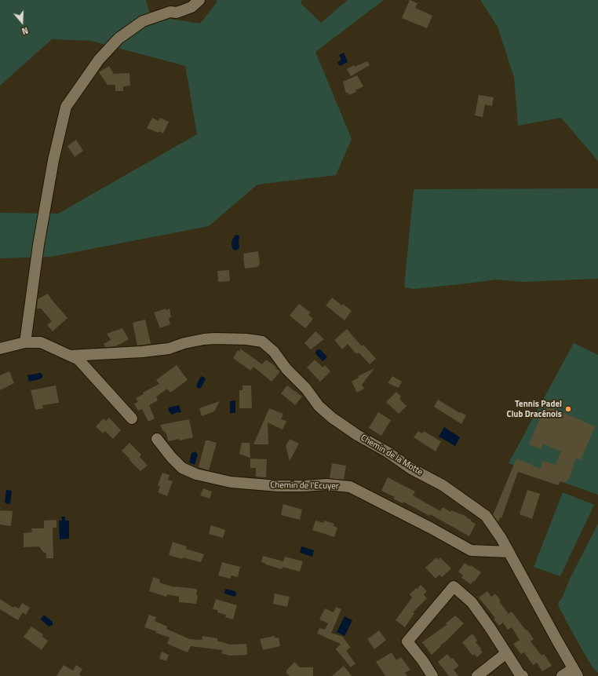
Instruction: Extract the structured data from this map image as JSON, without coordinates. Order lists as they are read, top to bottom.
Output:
{
  "streets": {
    "street": ["Chemin de la Motte", "Chemin de l'Ecuyer"]
  },
  "crossings": [
    ["Chemin de la Motte", "Chemin de l'Ecuyer"]
  ],
  "places": ["Tennis Padel Club Dracénois"],
  "north": "bottom"
}
